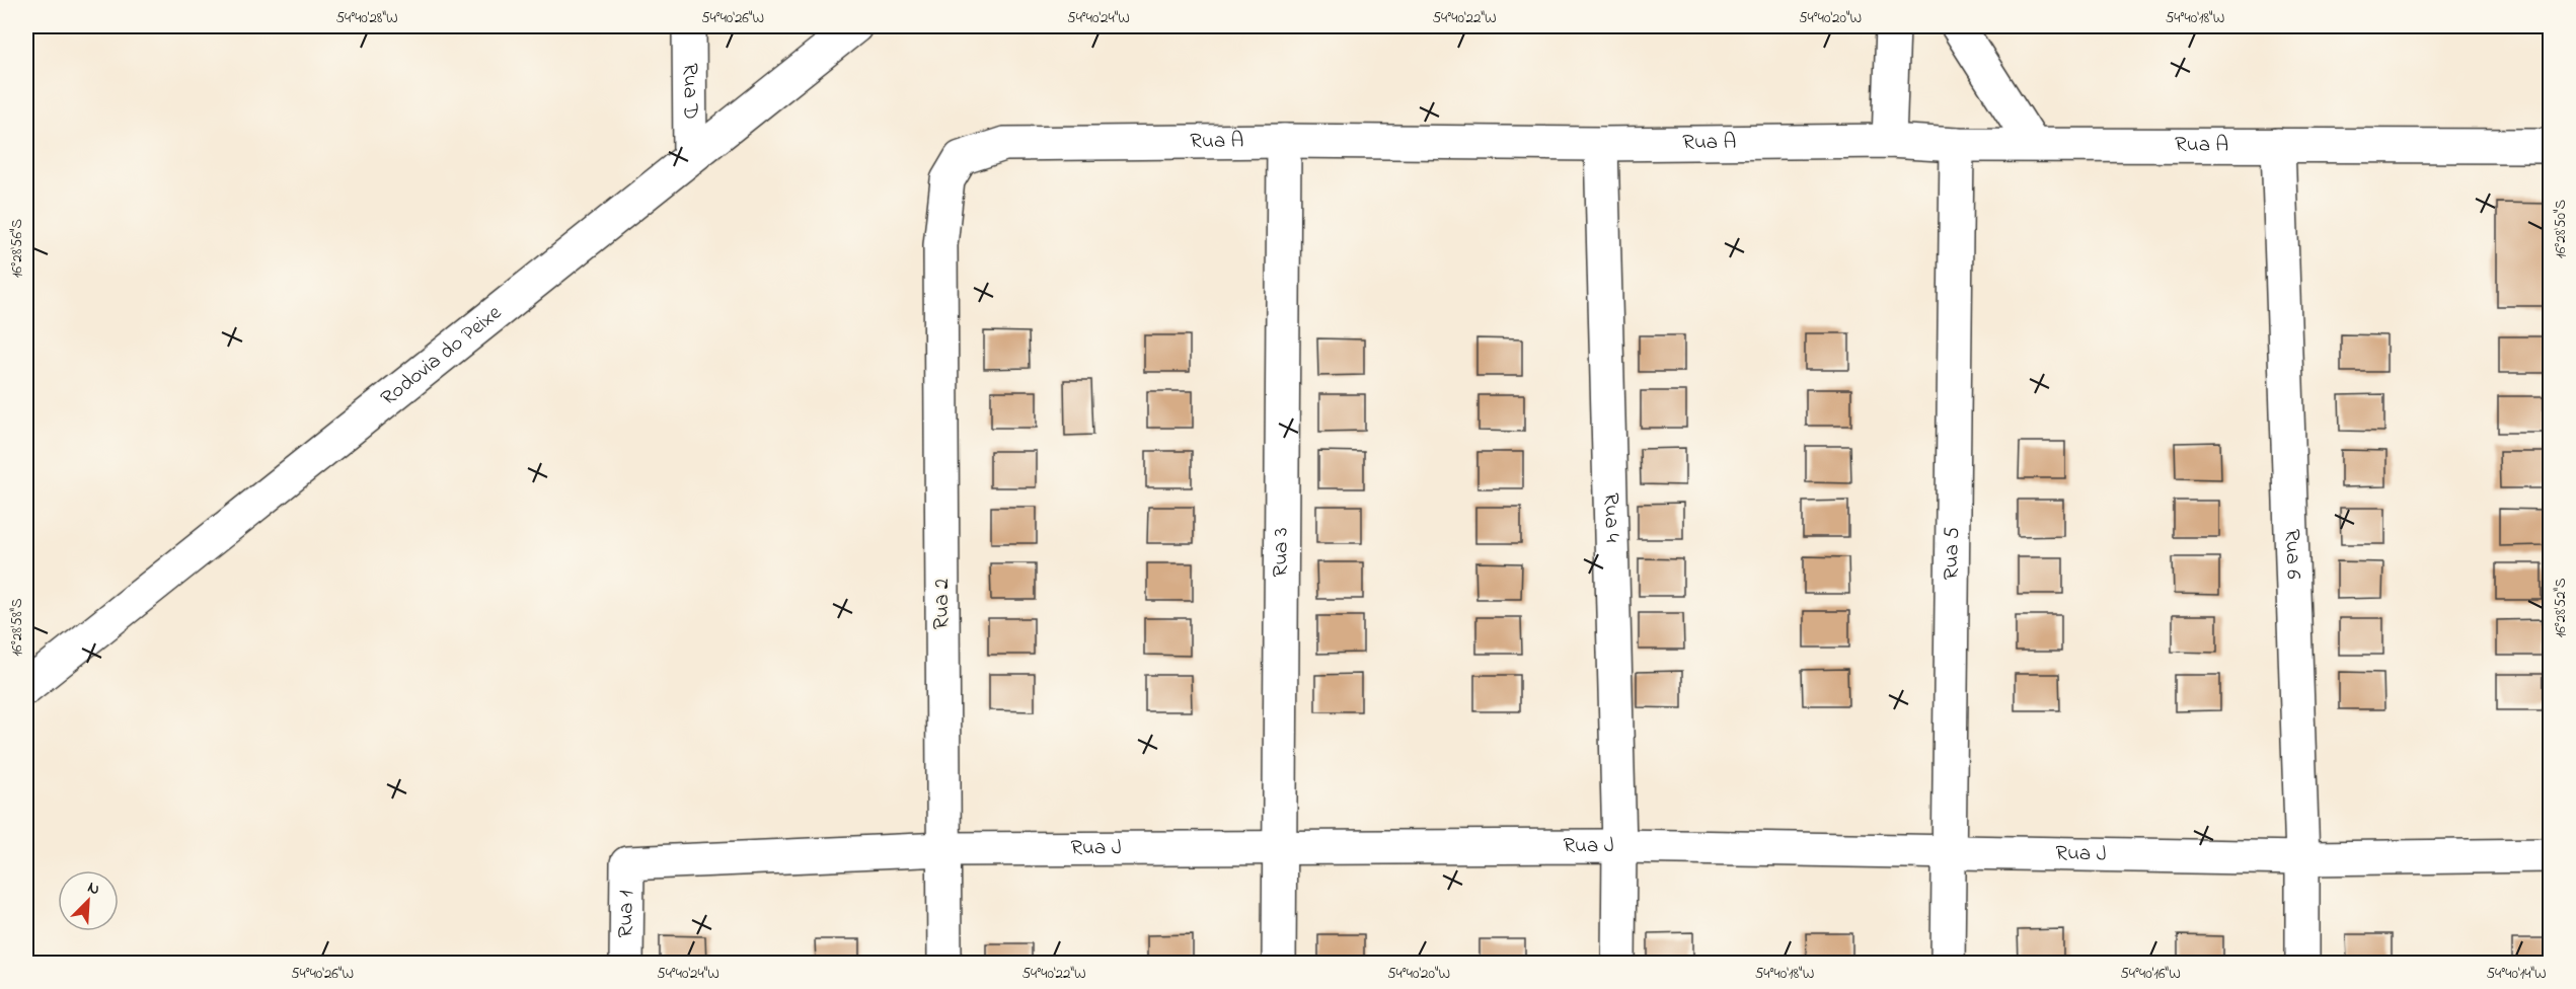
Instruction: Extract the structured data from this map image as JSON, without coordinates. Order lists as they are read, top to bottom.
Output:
{
  "streets": {
    "street": [
      "Rua D",
      "Rua A",
      "Rodovia do Peixe",
      "Rua 4",
      "Rua 3",
      "Rua 5",
      "Rua 6",
      "Rua 2",
      "Rua J",
      "Rua 1"
    ]
  },
  "crossings": [
    ["Rua D", "Rodovia do Peixe"],
    ["Rua A", "Rua 4"],
    ["Rua A", "Rua 3"],
    ["Rua A", "Rua 5"],
    ["Rua A", "Rua 6"],
    ["Rua A", "Rua 2"],
    ["Rua 4", "Rua J"],
    ["Rua 3", "Rua J"],
    ["Rua 5", "Rua J"],
    ["Rua 6", "Rua J"],
    ["Rua 2", "Rua J"],
    ["Rua J", "Rua 1"]
  ],
  "north": "top right",
  "coordinates": [
    "54°40'28\"W",
    "54°40'26\"W",
    "54°40'24\"W",
    "54°40'22\"W",
    "54°40'20\"W",
    "54°40'18\"W",
    "16°28'50\"S",
    "16°28'56\"S",
    "16°28'52\"S",
    "16°28'58\"S",
    "54°40'16\"W",
    "54°40'14\"W"
  ]
}
